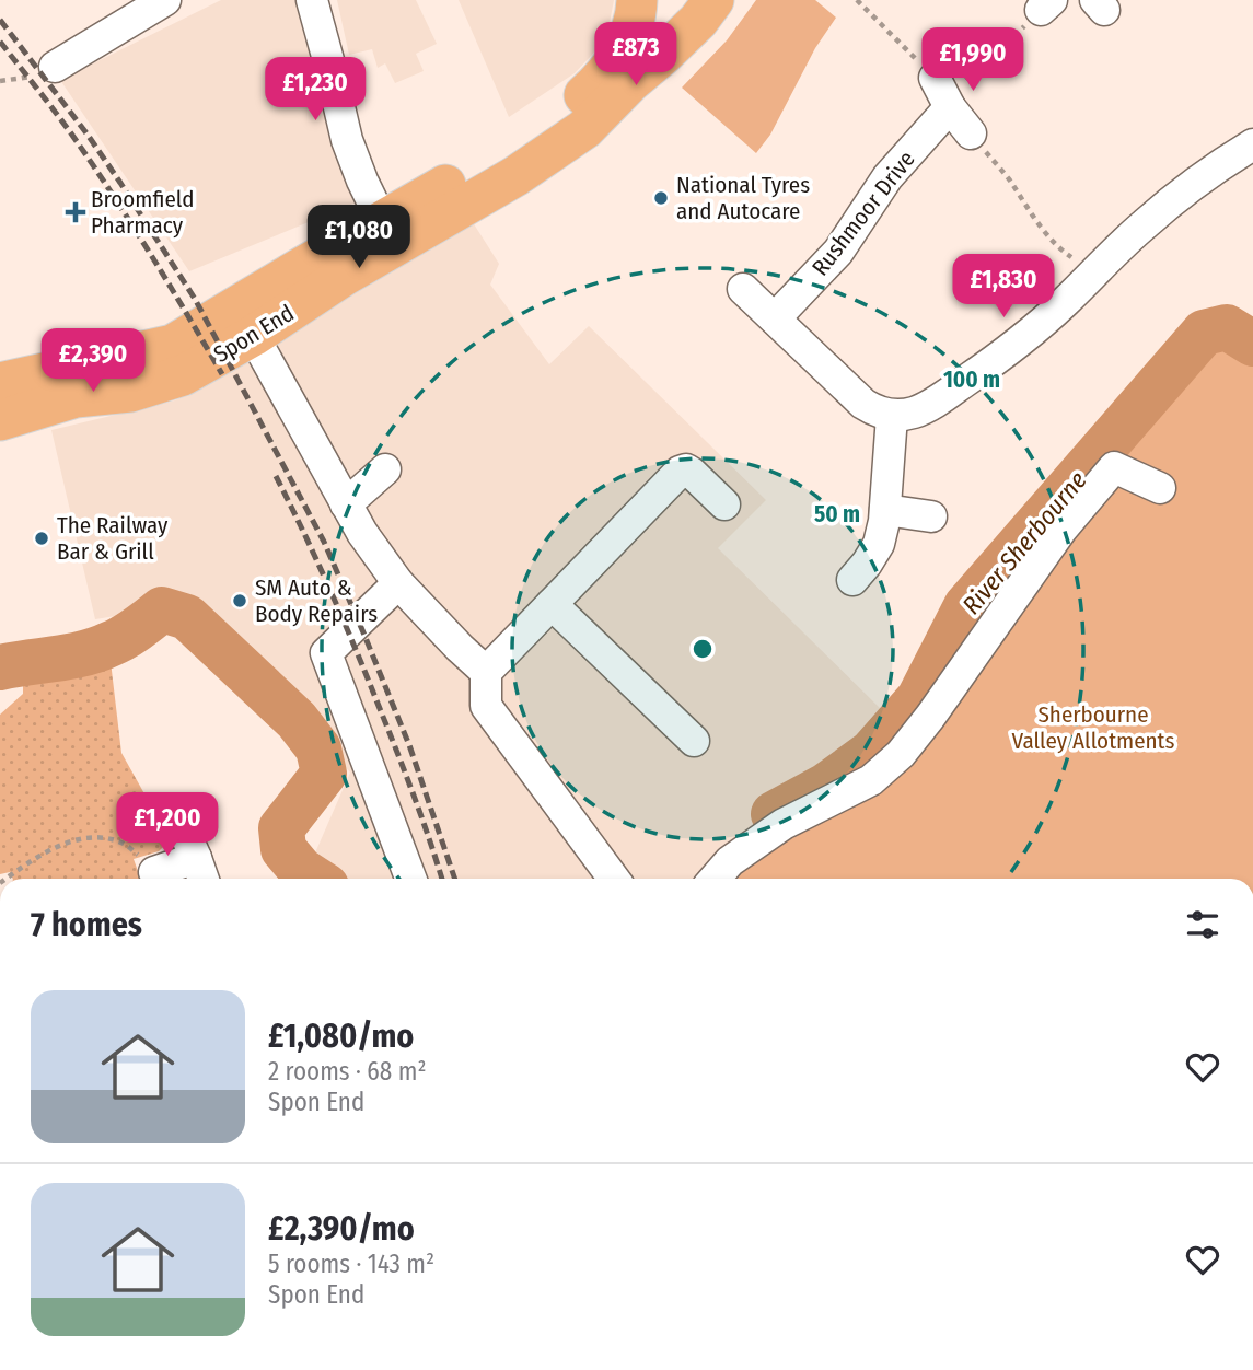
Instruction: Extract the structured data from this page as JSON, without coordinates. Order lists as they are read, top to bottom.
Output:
{
  "streets": {
    "main road": ["Spon End"],
    "street": ["Rushmoor Drive"]
  },
  "water": ["River Sherbourne"],
  "parks": ["Sherbourne Valley Allotments"],
  "places": {
    "other": ["National Tyres and Autocare", "The Railway Bar & Grill", "SM Auto & Body Repairs"],
    "health": ["Broomfield Pharmacy"]
  },
  "page": {
    "price": [
      "£873",
      "£1,990",
      "£1,230",
      "£1,080",
      "£1,830",
      "£2,390",
      "£1,200"
    ],
    "heading": "7 homes",
    "list": [
      {
        "name": "£1,080/mo",
        "note": "2 rooms · 68 m² · Spon End"
      },
      {
        "name": "£2,390/mo",
        "note": "5 rooms · 143 m² · Spon End"
      }
    ]
  },
  "rings": ["100 m", "50 m"]
}
